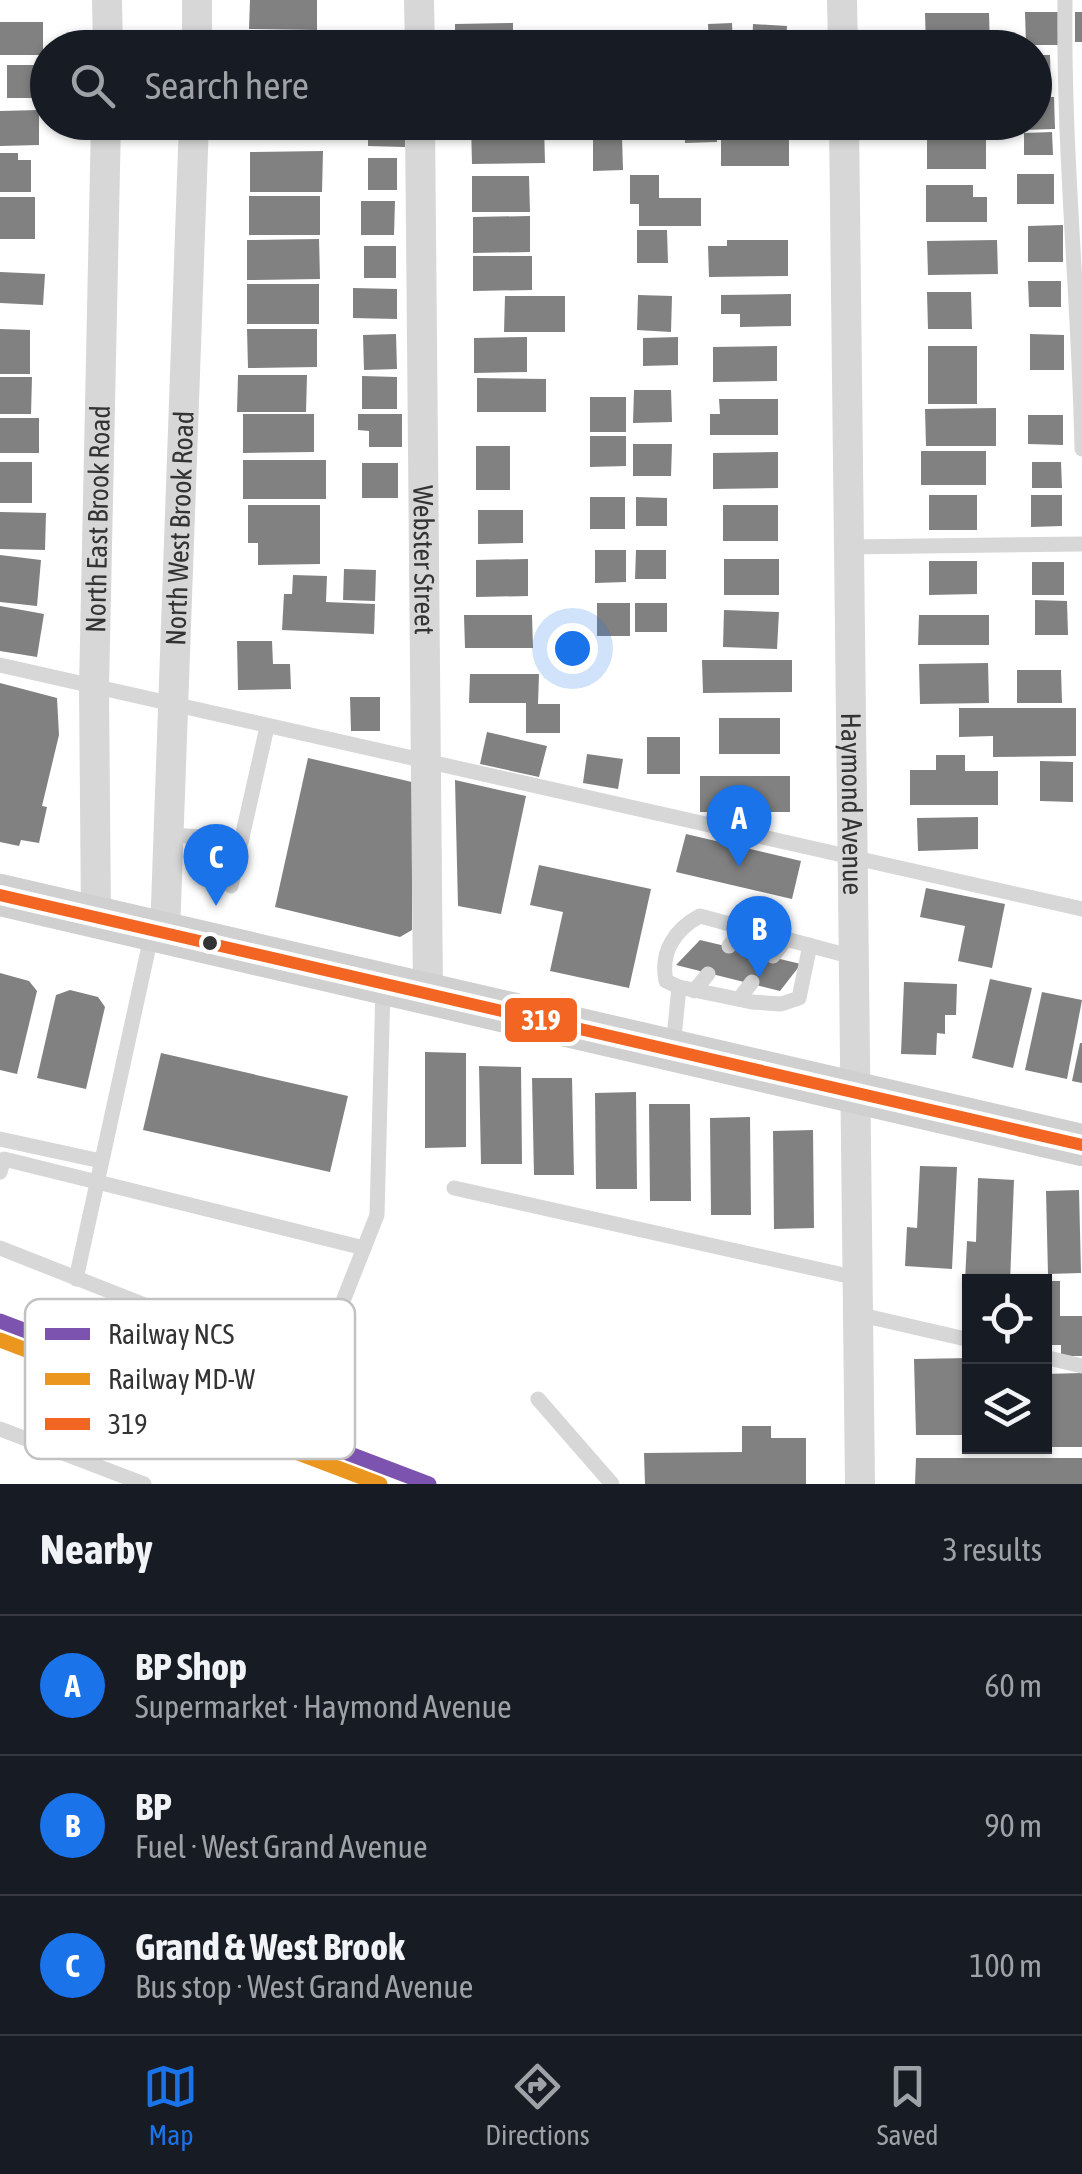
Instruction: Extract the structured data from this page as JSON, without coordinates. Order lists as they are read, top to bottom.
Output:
{
  "streets": {
    "street": [
      "North East Brook Road",
      "North West Brook Road",
      "Webster Street",
      "Haymond Avenue"
    ]
  },
  "lines": ["transit line 319", "rail line NCS", "rail line MD-W"],
  "legend": ["Railway NCS", "Railway MD-W", "319"],
  "page": {
    "search": "Search here",
    "pins": ["A", "C", "B"],
    "heading": ["Nearby", "3 results"],
    "list": [
      {
        "mark": "A",
        "name": "BP Shop",
        "note": "Supermarket · Haymond Avenue",
        "value": "60 m"
      },
      {
        "mark": "B",
        "name": "BP",
        "note": "Fuel · West Grand Avenue",
        "value": "90 m"
      },
      {
        "mark": "C",
        "name": "Grand & West Brook",
        "note": "Bus stop · West Grand Avenue",
        "value": "100 m"
      }
    ],
    "nav": ["Map", "Directions", "Saved"]
  }
}
